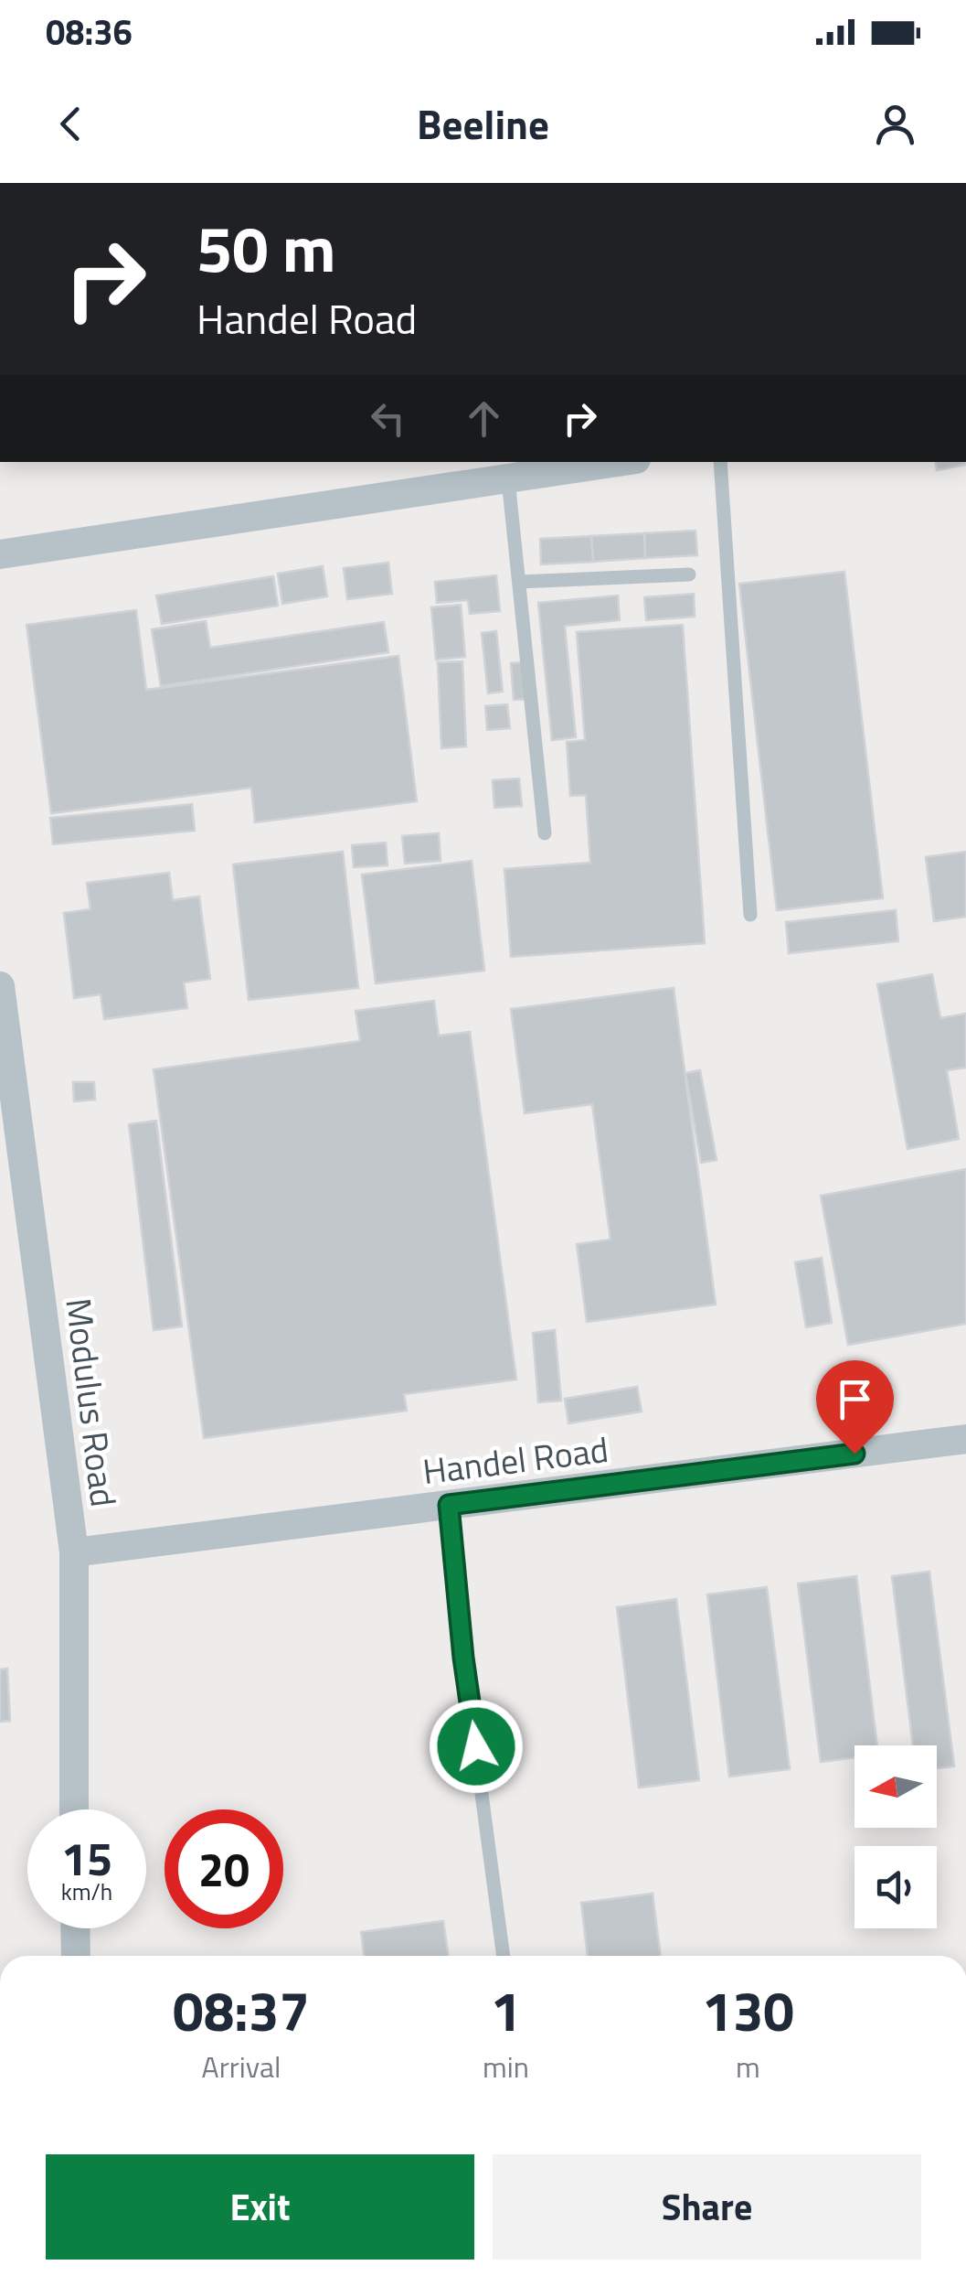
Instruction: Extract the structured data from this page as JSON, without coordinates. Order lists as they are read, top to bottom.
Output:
{
  "streets": {
    "street": ["Modulus Road", "Handel Road"]
  },
  "crossings": [
    ["Modulus Road", "Handel Road"]
  ],
  "north": "left",
  "page": {
    "status": "08:36",
    "header": "Beeline",
    "turn": ["50 m", "Handel Road"],
    "speed": "15 km/h",
    "limit": "20",
    "eta": [
      "08:37",
      "Arrival",
      "1",
      "min",
      "130",
      "m"
    ],
    "buttons": ["Exit", "Share"]
  }
}
